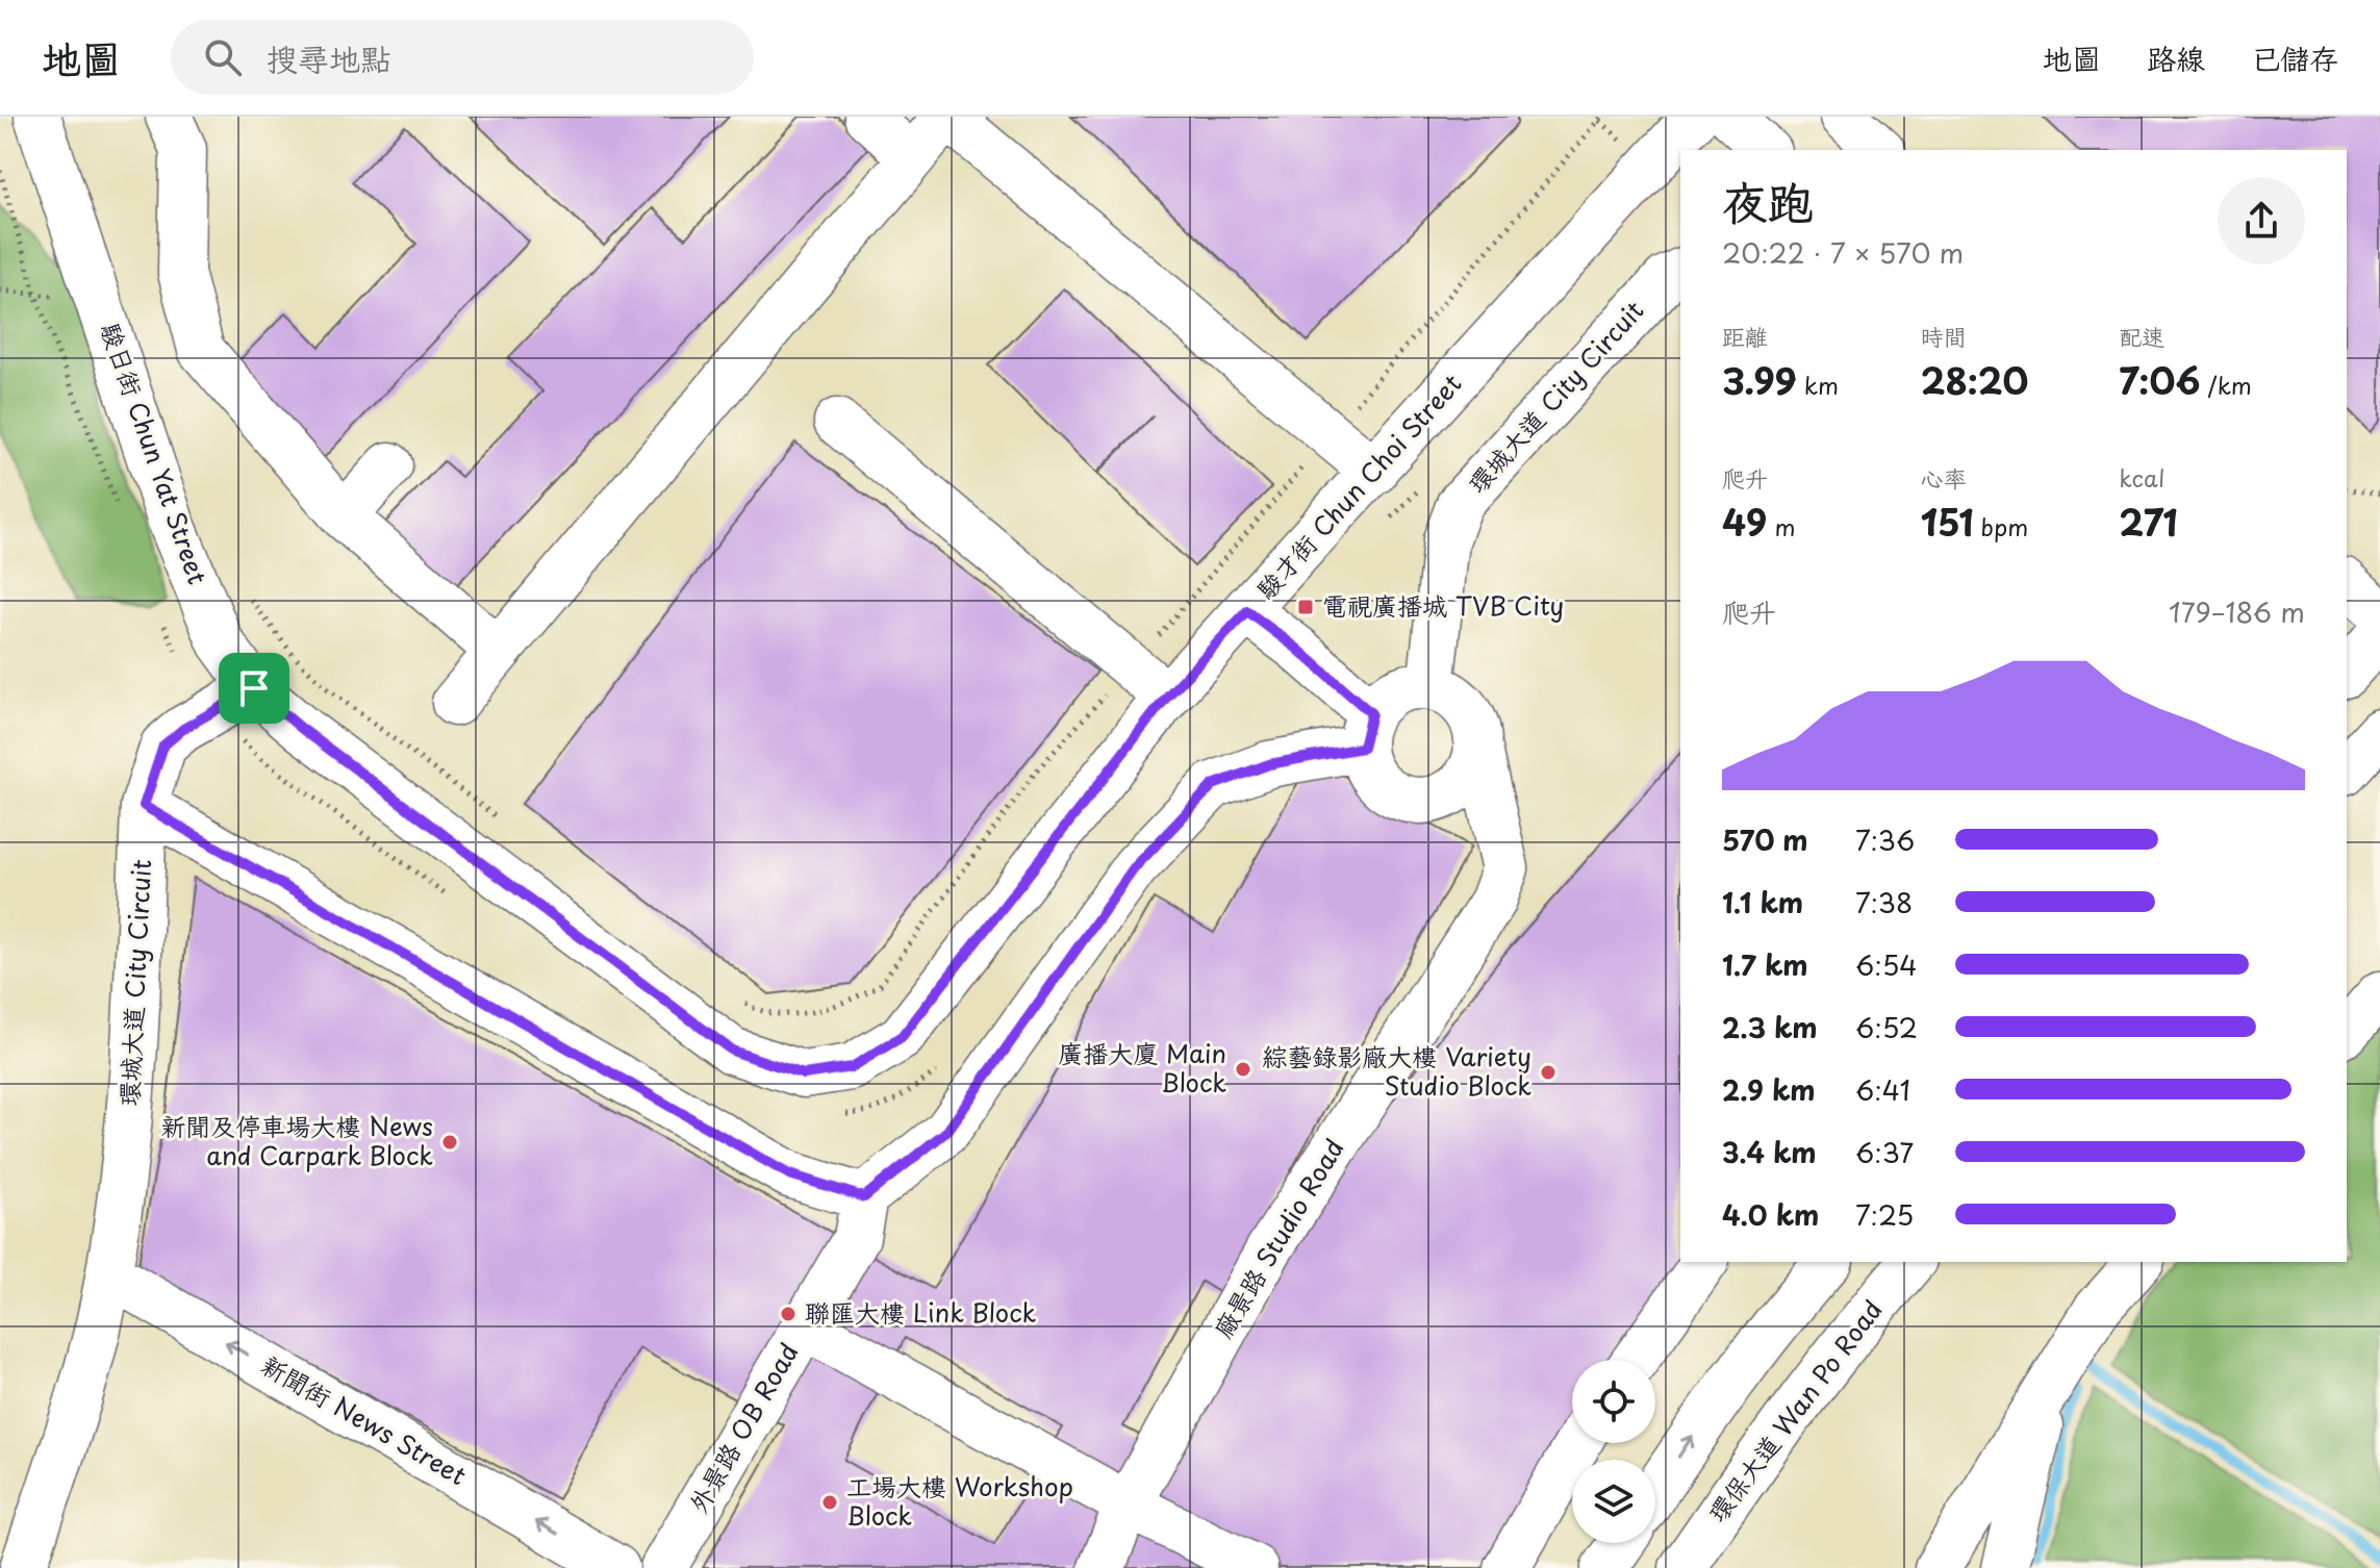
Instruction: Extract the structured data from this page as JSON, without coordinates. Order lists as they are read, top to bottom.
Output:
{
  "streets": {
    "street": [
      "環城大道 City Circuit",
      "駿日街 Chun Yat Street",
      "駿才街 Chun Choi Street",
      "廠景路 Studio Road",
      "環保大道 Wan Po Road",
      "新聞街 News Street",
      "外景路 OB Road"
    ]
  },
  "crossings": [
    ["環城大道 City Circuit", "駿日街 Chun Yat Street"],
    ["環城大道 City Circuit", "廠景路 Studio Road"],
    ["環城大道 City Circuit", "新聞街 News Street"],
    ["駿日街 Chun Yat Street", "駿才街 Chun Choi Street"]
  ],
  "one_way": ["新聞街 News Street"],
  "places": {
    "transit": ["電視廣播城 TVB City"],
    "other": [
      "廣播大廈 Main Block",
      "綜藝錄影廠大樓 Variety Studio Block",
      "新聞及停車場大樓 News and Carpark Block",
      "聯匯大樓 Link Block",
      "工場大樓 Workshop Block"
    ]
  },
  "page": {
    "header": "地圖",
    "search": "搜尋地點",
    "nav": ["地圖", "路線", "已儲存"],
    "heading": ["夜跑", "20:22 · 7 × 570 m"],
    "stats": [
      ["距離", "3.99 km"],
      ["時間", "28:20"],
      ["配速", "7:06 /km"],
      ["爬升", "49 m"],
      ["心率", "151 bpm"],
      ["kcal", "271"]
    ],
    "chart": ["爬升", "179–186 m"],
    "list": [
      {
        "name": "570 m",
        "note": "7:36"
      },
      {
        "name": "1.1 km",
        "note": "7:38"
      },
      {
        "name": "1.7 km",
        "note": "6:54"
      },
      {
        "name": "2.3 km",
        "note": "6:52"
      },
      {
        "name": "2.9 km",
        "note": "6:41"
      },
      {
        "name": "3.4 km",
        "note": "6:37"
      },
      {
        "name": "4.0 km",
        "note": "7:25"
      }
    ]
  }
}
